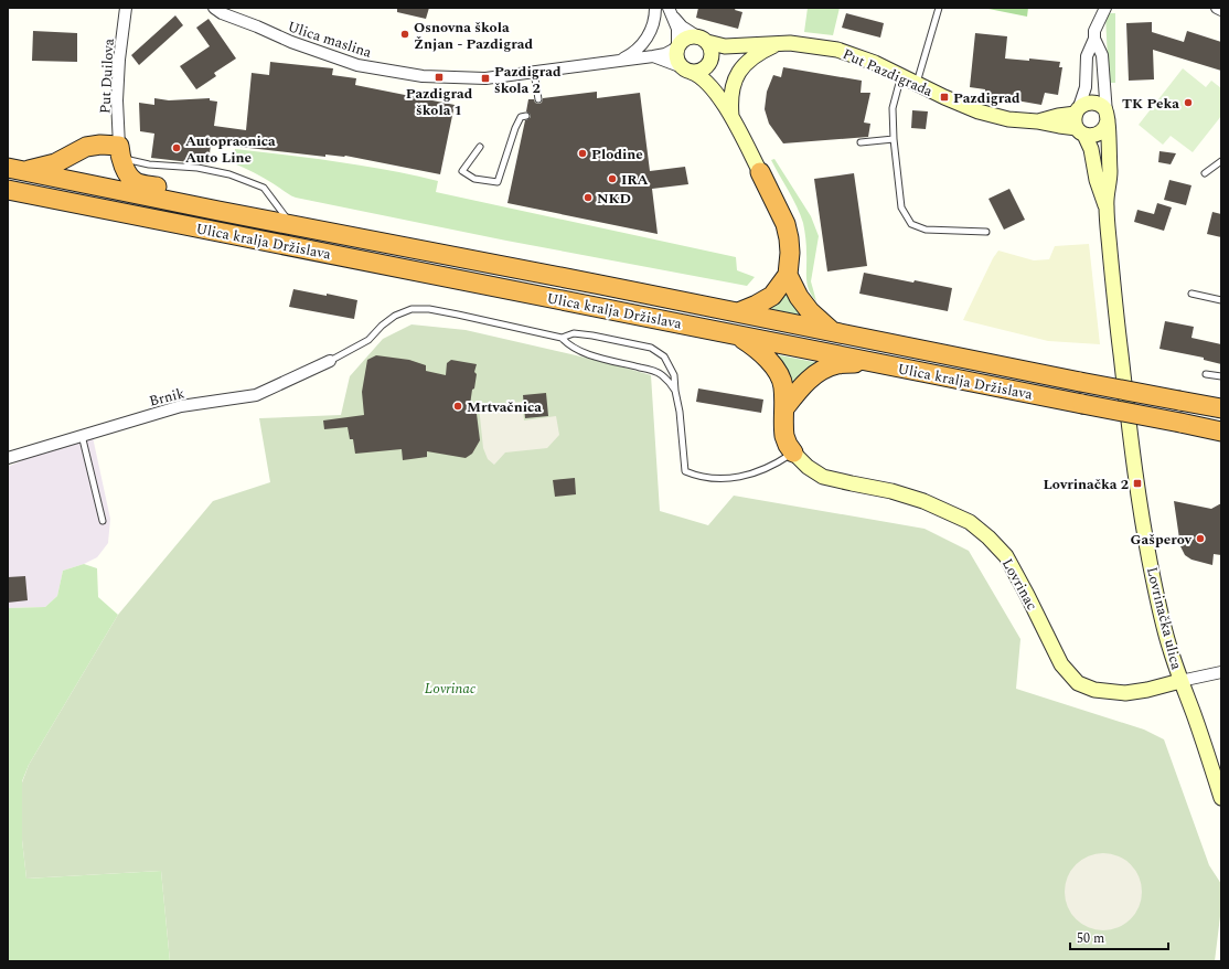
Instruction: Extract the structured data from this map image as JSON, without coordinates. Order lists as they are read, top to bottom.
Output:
{
  "streets": {
    "highway": ["Ulica kralja Držislava"],
    "street": [
      "Ulica maslina",
      "Put Pazdigrada",
      "Put Duilova",
      "Brnik",
      "Lovrinac",
      "Lovrinačka ulica"
    ]
  },
  "crossings": [
    ["Ulica maslina", "Put Pazdigrada"],
    ["Lovrinac", "Lovrinačka ulica"]
  ],
  "parks": ["Lovrinac"],
  "places": {
    "other": [
      "Osnovna škola Žnjan - Pazdigrad",
      "TK Peka",
      "Autopraonica Auto Line",
      "Plodine",
      "IRA",
      "NKD",
      "Mrtvačnica",
      "Gašperov"
    ],
    "transit": [
      "Pazdigrad škola 1",
      "Pazdigrad škola 2",
      "Pazdigrad",
      "Lovrinačka 2"
    ]
  },
  "scale_bar": "50 m"
}
